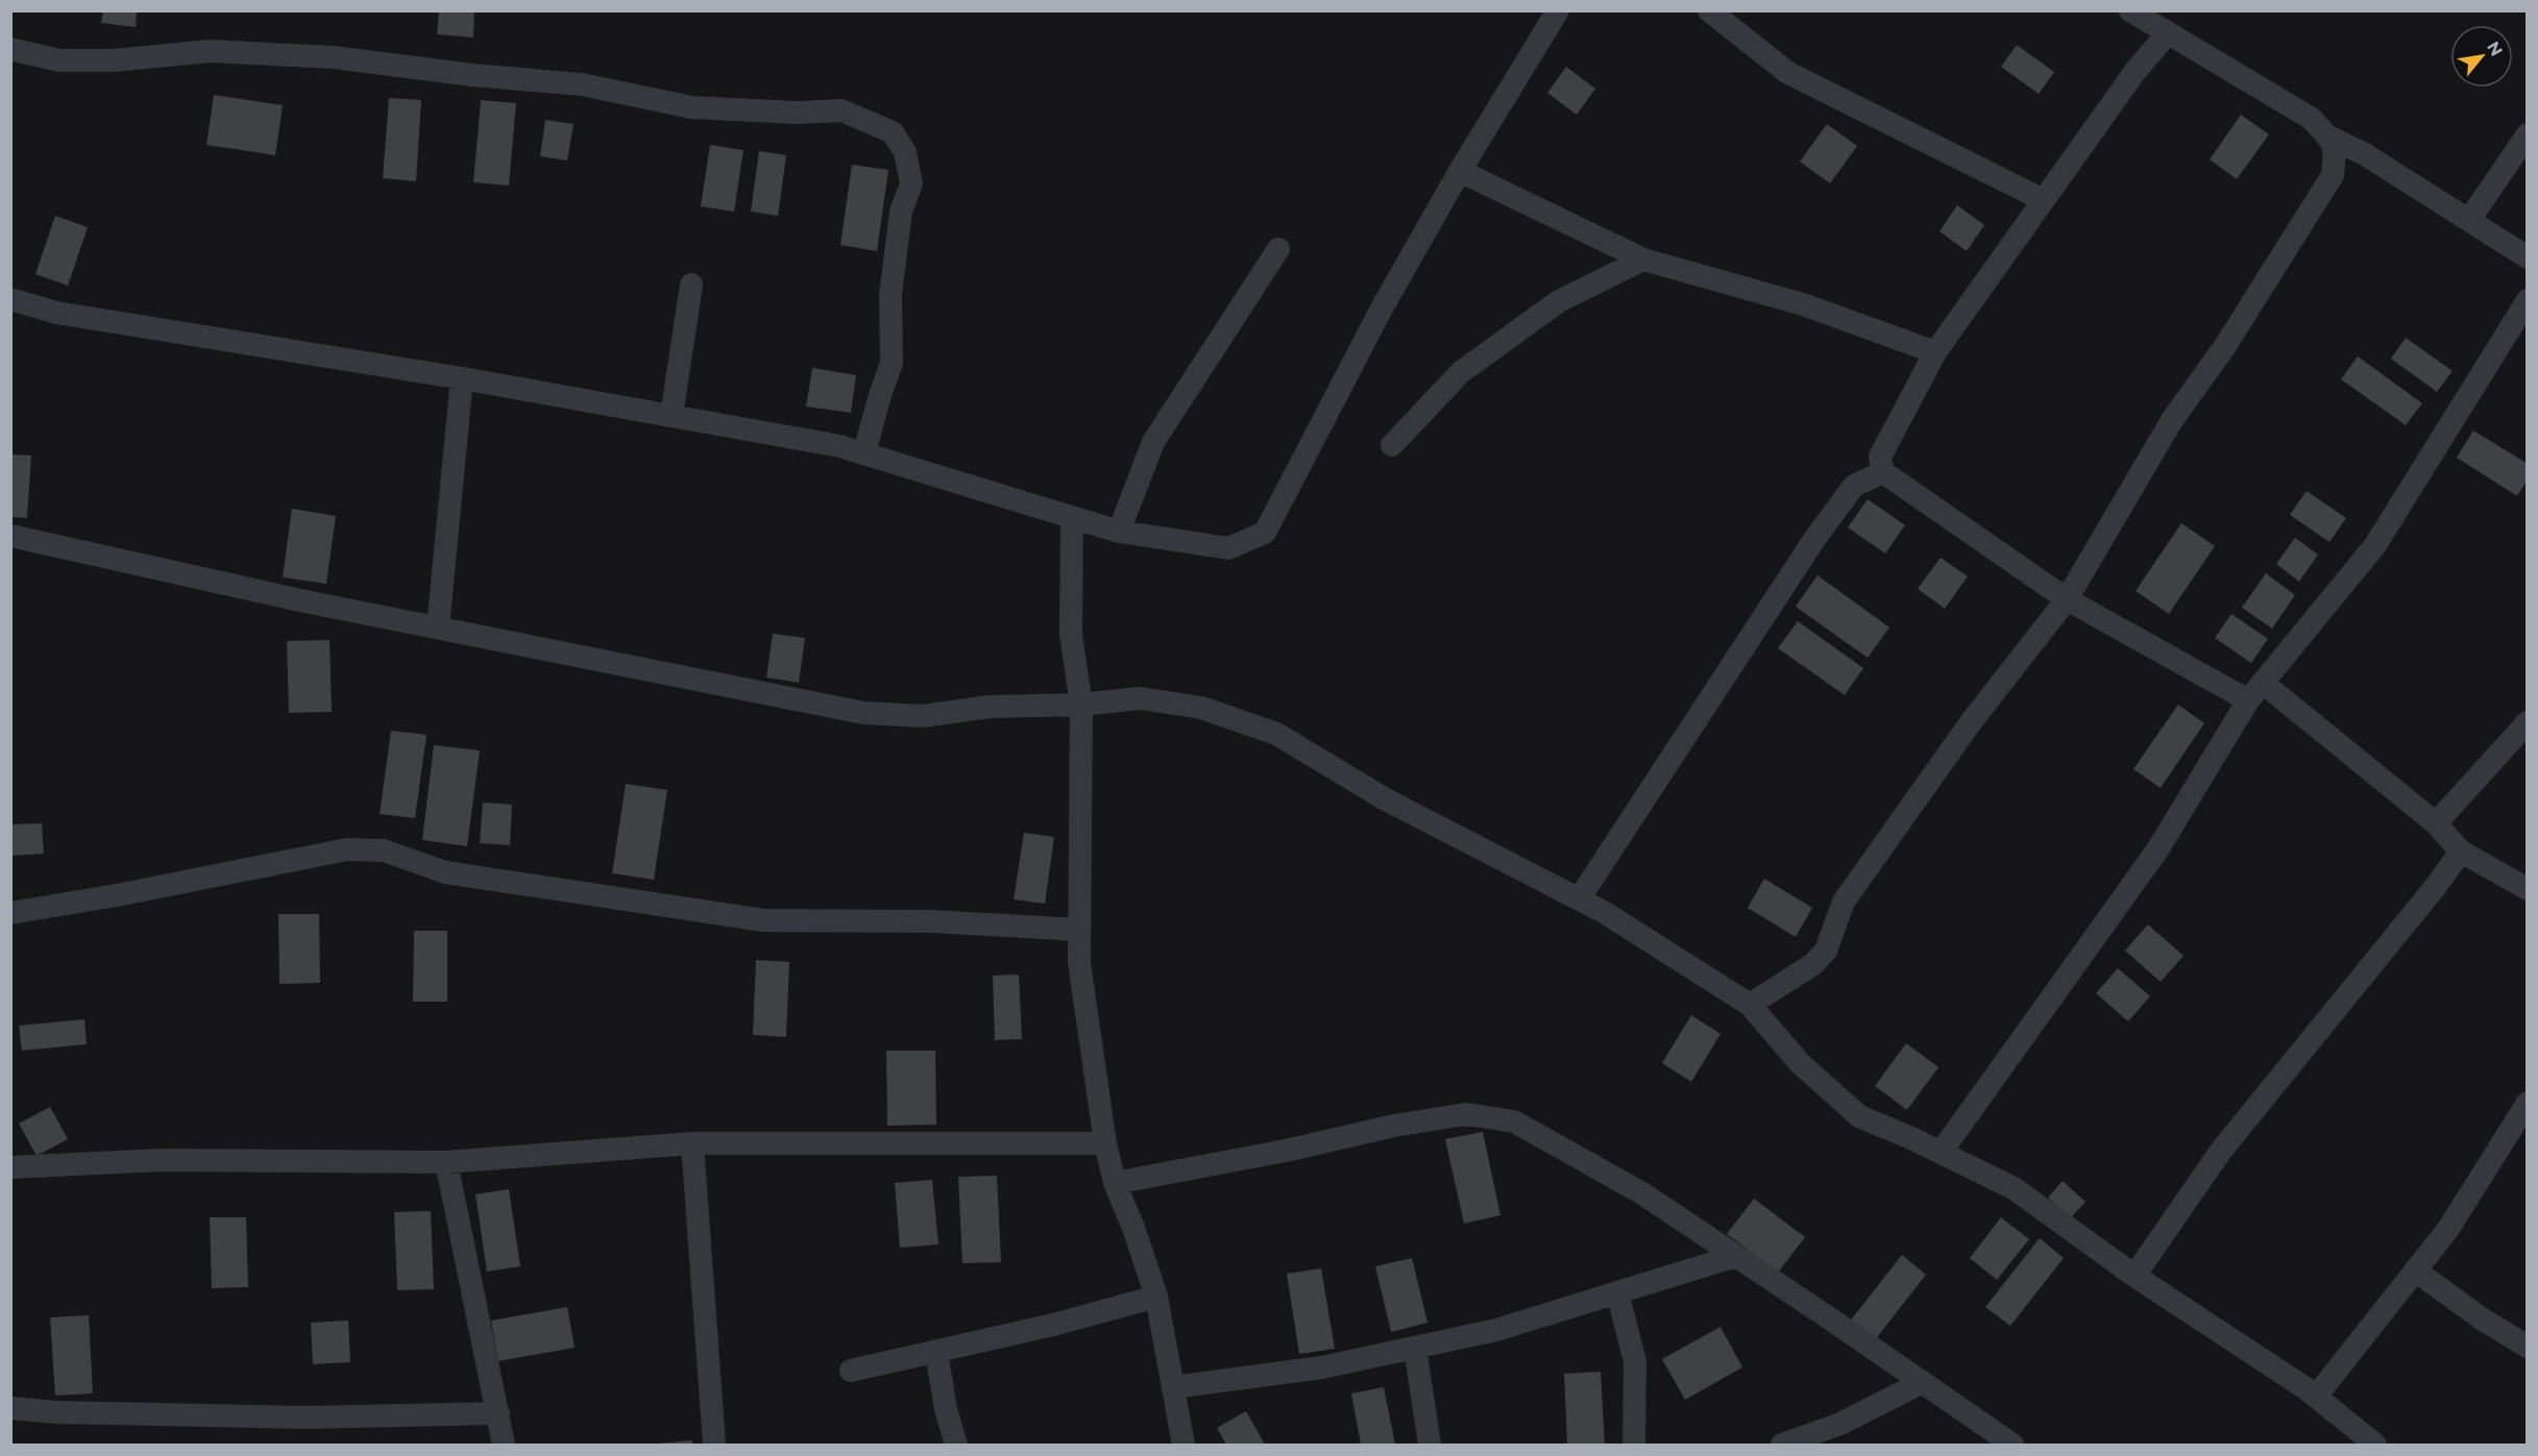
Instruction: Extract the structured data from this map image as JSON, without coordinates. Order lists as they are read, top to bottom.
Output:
{
  "north": "top right"
}
